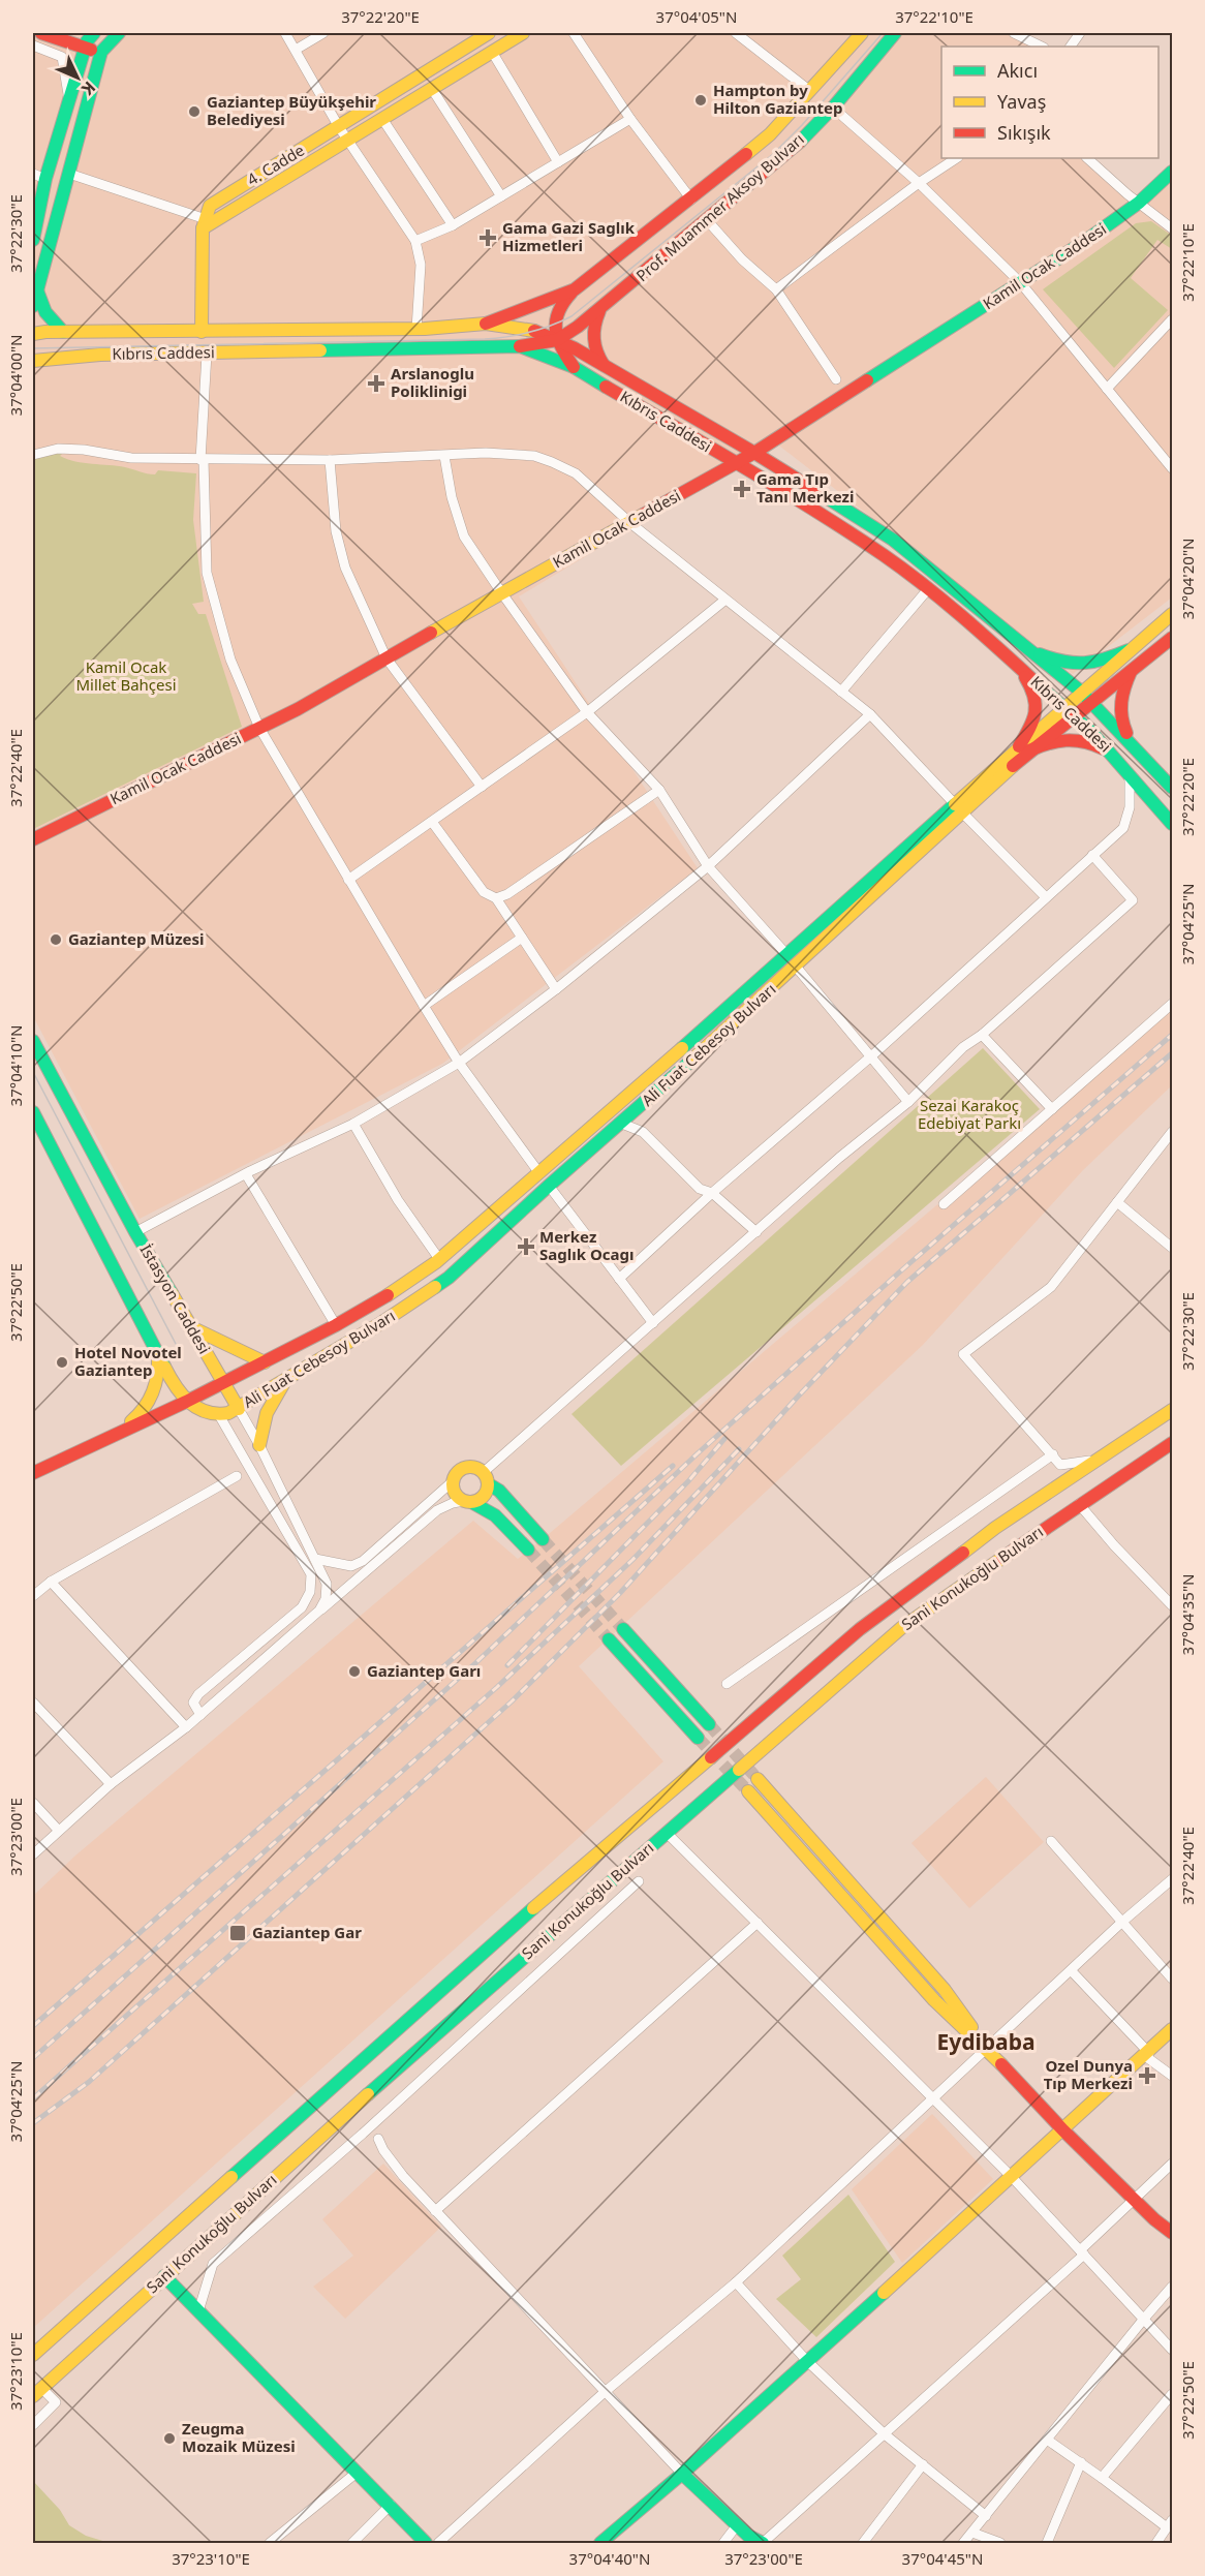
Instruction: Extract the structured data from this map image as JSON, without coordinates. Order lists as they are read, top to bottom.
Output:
{
  "streets": {
    "main road": [
      "4. Cadde",
      "Prof. Muammer Aksoy Bulvarı",
      "Kamil Ocak Caddesi",
      "Kıbrıs Caddesi",
      "Ali Fuat Cebesoy Bulvarı",
      "İstasyon Caddesi",
      "Sani Konukoğlu Bulvarı"
    ]
  },
  "crossings": [
    ["Prof. Muammer Aksoy Bulvarı", "Kıbrıs Caddesi"],
    ["Kamil Ocak Caddesi", "Kıbrıs Caddesi"],
    ["Kıbrıs Caddesi", "Ali Fuat Cebesoy Bulvarı"],
    ["Ali Fuat Cebesoy Bulvarı", "İstasyon Caddesi"]
  ],
  "districts": ["Eydibaba"],
  "parks": ["Kamil Ocak Millet Bahçesi", "Sezai Karakoç Edebiyat Parkı"],
  "places": {
    "other": [
      "Hampton by Hilton Gaziantep",
      "Gaziantep Büyükşehir Belediyesi",
      "Gaziantep Müzesi",
      "Hotel Novotel Gaziantep",
      "Gaziantep Garı",
      "Zeugma Mozaik Müzesi"
    ],
    "health": [
      "Gama Gazi Saglık Hizmetleri",
      "Arslanoglu Poliklinigi",
      "Gama Tıp Tanı Merkezi",
      "Merkez Saglık Ocagı",
      "Ozel Dunya Tıp Merkezi"
    ],
    "transit": ["Gaziantep Gar"]
  },
  "legend": ["Akıcı", "Yavaş", "Sıkışık"],
  "north": "bottom right",
  "coordinates": [
    "37°22'20\"E",
    "37°04'05\"N",
    "37°22'10\"E",
    "37°22'30\"E",
    "37°04'00\"N",
    "37°04'20\"N",
    "37°22'40\"E",
    "37°04'25\"N",
    "37°04'10\"N",
    "37°22'50\"E",
    "37°04'35\"N",
    "37°23'00\"E",
    "37°23'10\"E",
    "37°04'40\"N",
    "37°04'45\"N"
  ]
}
